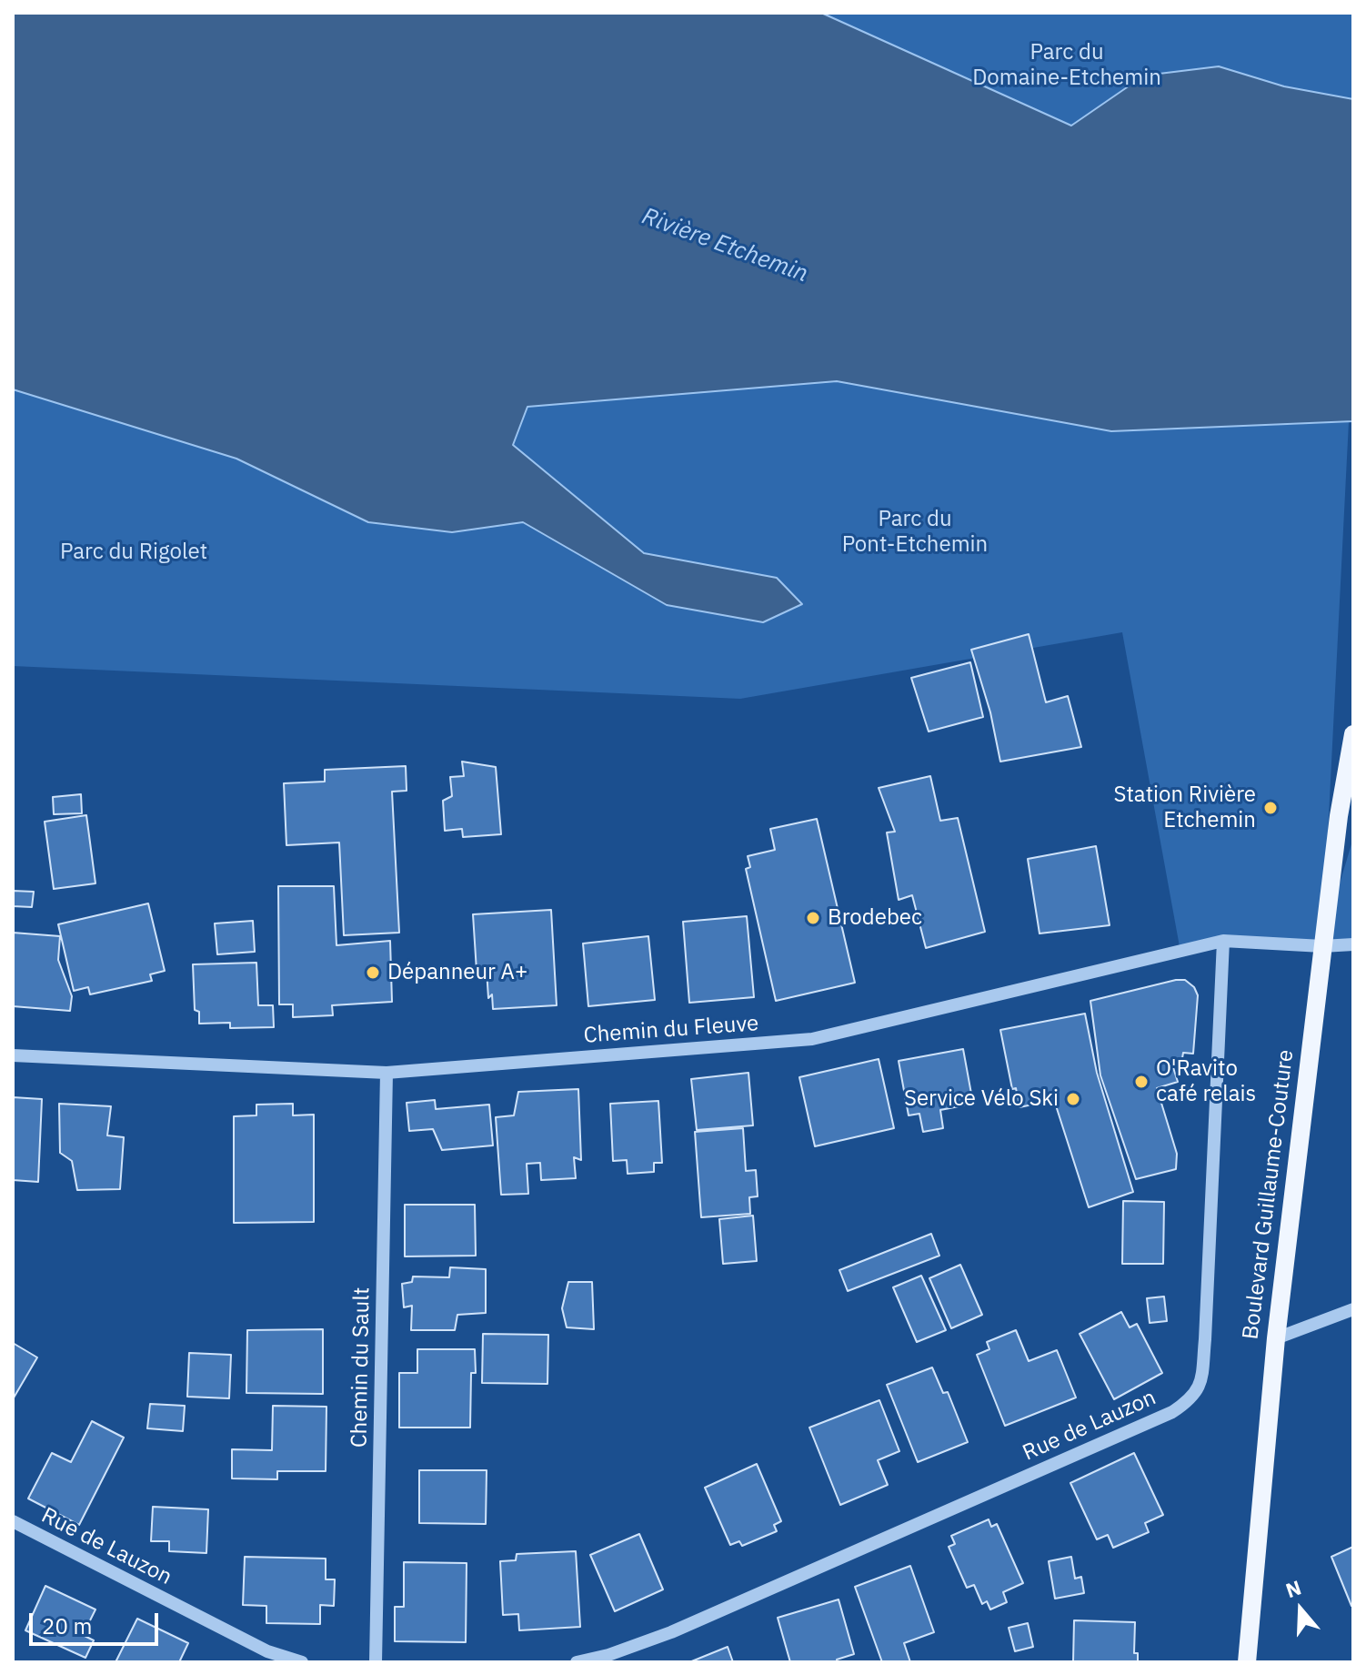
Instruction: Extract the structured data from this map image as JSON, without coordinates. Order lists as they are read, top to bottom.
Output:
{
  "streets": {
    "main road": ["Boulevard Guillaume-Couture"],
    "street": ["Chemin du Fleuve", "Chemin du Sault", "Rue de Lauzon"]
  },
  "crossings": [
    ["Chemin du Fleuve", "Boulevard Guillaume-Couture"],
    ["Chemin du Fleuve", "Chemin du Sault"],
    ["Chemin du Fleuve", "Rue de Lauzon"]
  ],
  "water": ["Rivière Etchemin"],
  "parks": ["Parc du Domaine-Etchemin", "Parc du Pont-Etchemin", "Parc du Rigolet"],
  "places": [
    "Station Rivière Etchemin",
    "Brodebec",
    "Dépanneur A+",
    "O'Ravito café relais",
    "Service Vélo Ski"
  ],
  "scale_bar": "20 m",
  "north": "top"
}
